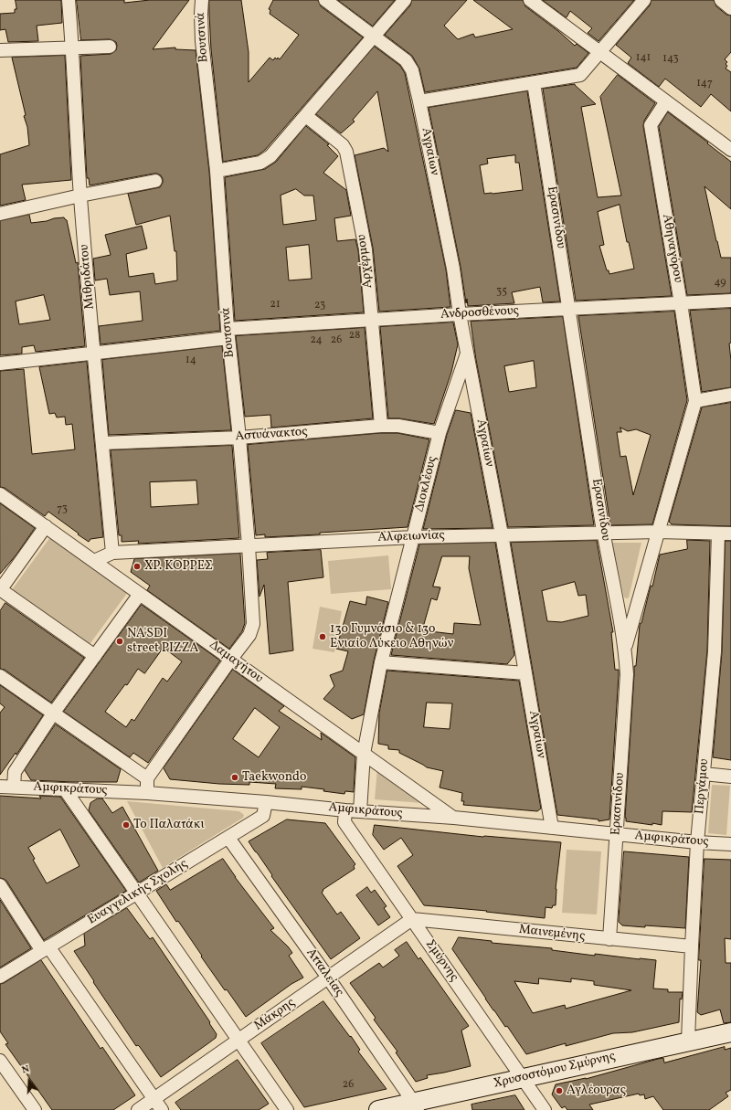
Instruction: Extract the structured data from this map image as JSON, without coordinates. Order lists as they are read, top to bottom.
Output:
{
  "streets": {
    "street": [
      "Βουτσινά",
      "Αγραίων",
      "Ερασινίδου",
      "Αθηναγόρου",
      "Αρχέρμου",
      "Μιθριδάτου",
      "Ανδροσθένους",
      "Αστυάνακτος",
      "Διοκλέους",
      "Αλφειωνίας",
      "Δαμαγήτου",
      "Περγάμου",
      "Αμφικράτους",
      "Ευαγγελικής Σχολής",
      "Μαινεμένης",
      "Σμύρνης",
      "Ατταλείας",
      "Μάκρης",
      "Χρυσοστόμου Σμύρνης"
    ]
  },
  "crossings": [
    ["Βουτσινά", "Ανδροσθένους"],
    ["Βουτσινά", "Αστυάνακτος"],
    ["Βουτσινά", "Αλφειωνίας"],
    ["Βουτσινά", "Δαμαγήτου"],
    ["Αγραίων", "Ανδροσθένους"],
    ["Αγραίων", "Διοκλέους"],
    ["Αγραίων", "Αλφειωνίας"],
    ["Αγραίων", "Αμφικράτους"],
    ["Ερασινίδου", "Ανδροσθένους"],
    ["Ερασινίδου", "Αλφειωνίας"],
    ["Ερασινίδου", "Αμφικράτους"],
    ["Ερασινίδου", "Μαινεμένης"],
    ["Αθηναγόρου", "Ανδροσθένους"],
    ["Αρχέρμου", "Ανδροσθένους"],
    ["Αρχέρμου", "Αστυάνακτος"],
    ["Μιθριδάτου", "Ανδροσθένους"],
    ["Μιθριδάτου", "Αστυάνακτος"],
    ["Μιθριδάτου", "Αλφειωνίας"],
    ["Αστυάνακτος", "Διοκλέους"],
    ["Διοκλέους", "Αλφειωνίας"],
    ["Διοκλέους", "Δαμαγήτου"],
    ["Διοκλέους", "Αμφικράτους"],
    ["Αλφειωνίας", "Δαμαγήτου"],
    ["Αλφειωνίας", "Περγάμου"],
    ["Δαμαγήτου", "Αμφικράτους"],
    ["Περγάμου", "Αμφικράτους"],
    ["Περγάμου", "Μαινεμένης"],
    ["Περγάμου", "Χρυσοστόμου Σμύρνης"],
    ["Αμφικράτους", "Ευαγγελικής Σχολής"],
    ["Αμφικράτους", "Σμύρνης"],
    ["Ευαγγελικής Σχολής", "Ατταλείας"],
    ["Μαινεμένης", "Σμύρνης"],
    ["Μαινεμένης", "Μάκρης"],
    ["Σμύρνης", "Μάκρης"],
    ["Σμύρνης", "Χρυσοστόμου Σμύρνης"],
    ["Ατταλείας", "Μάκρης"],
    ["Ατταλείας", "Χρυσοστόμου Σμύρνης"]
  ],
  "places": [
    "ΧΡ. ΚΟΡΡΕΣ",
    "13ο Γυμνάσιο & 13ο Ενιαίο Λύκειο Αθηνών",
    "NA'SDI street PIZZA",
    "Taekwondo",
    "Το Παλατάκι",
    "Αγλέουρας"
  ],
  "house_numbers": [
    "141",
    "143",
    "147",
    "49",
    "35",
    "21",
    "23",
    "28",
    "24",
    "26",
    "14",
    "73",
    "26"
  ],
  "north": "top"
}
